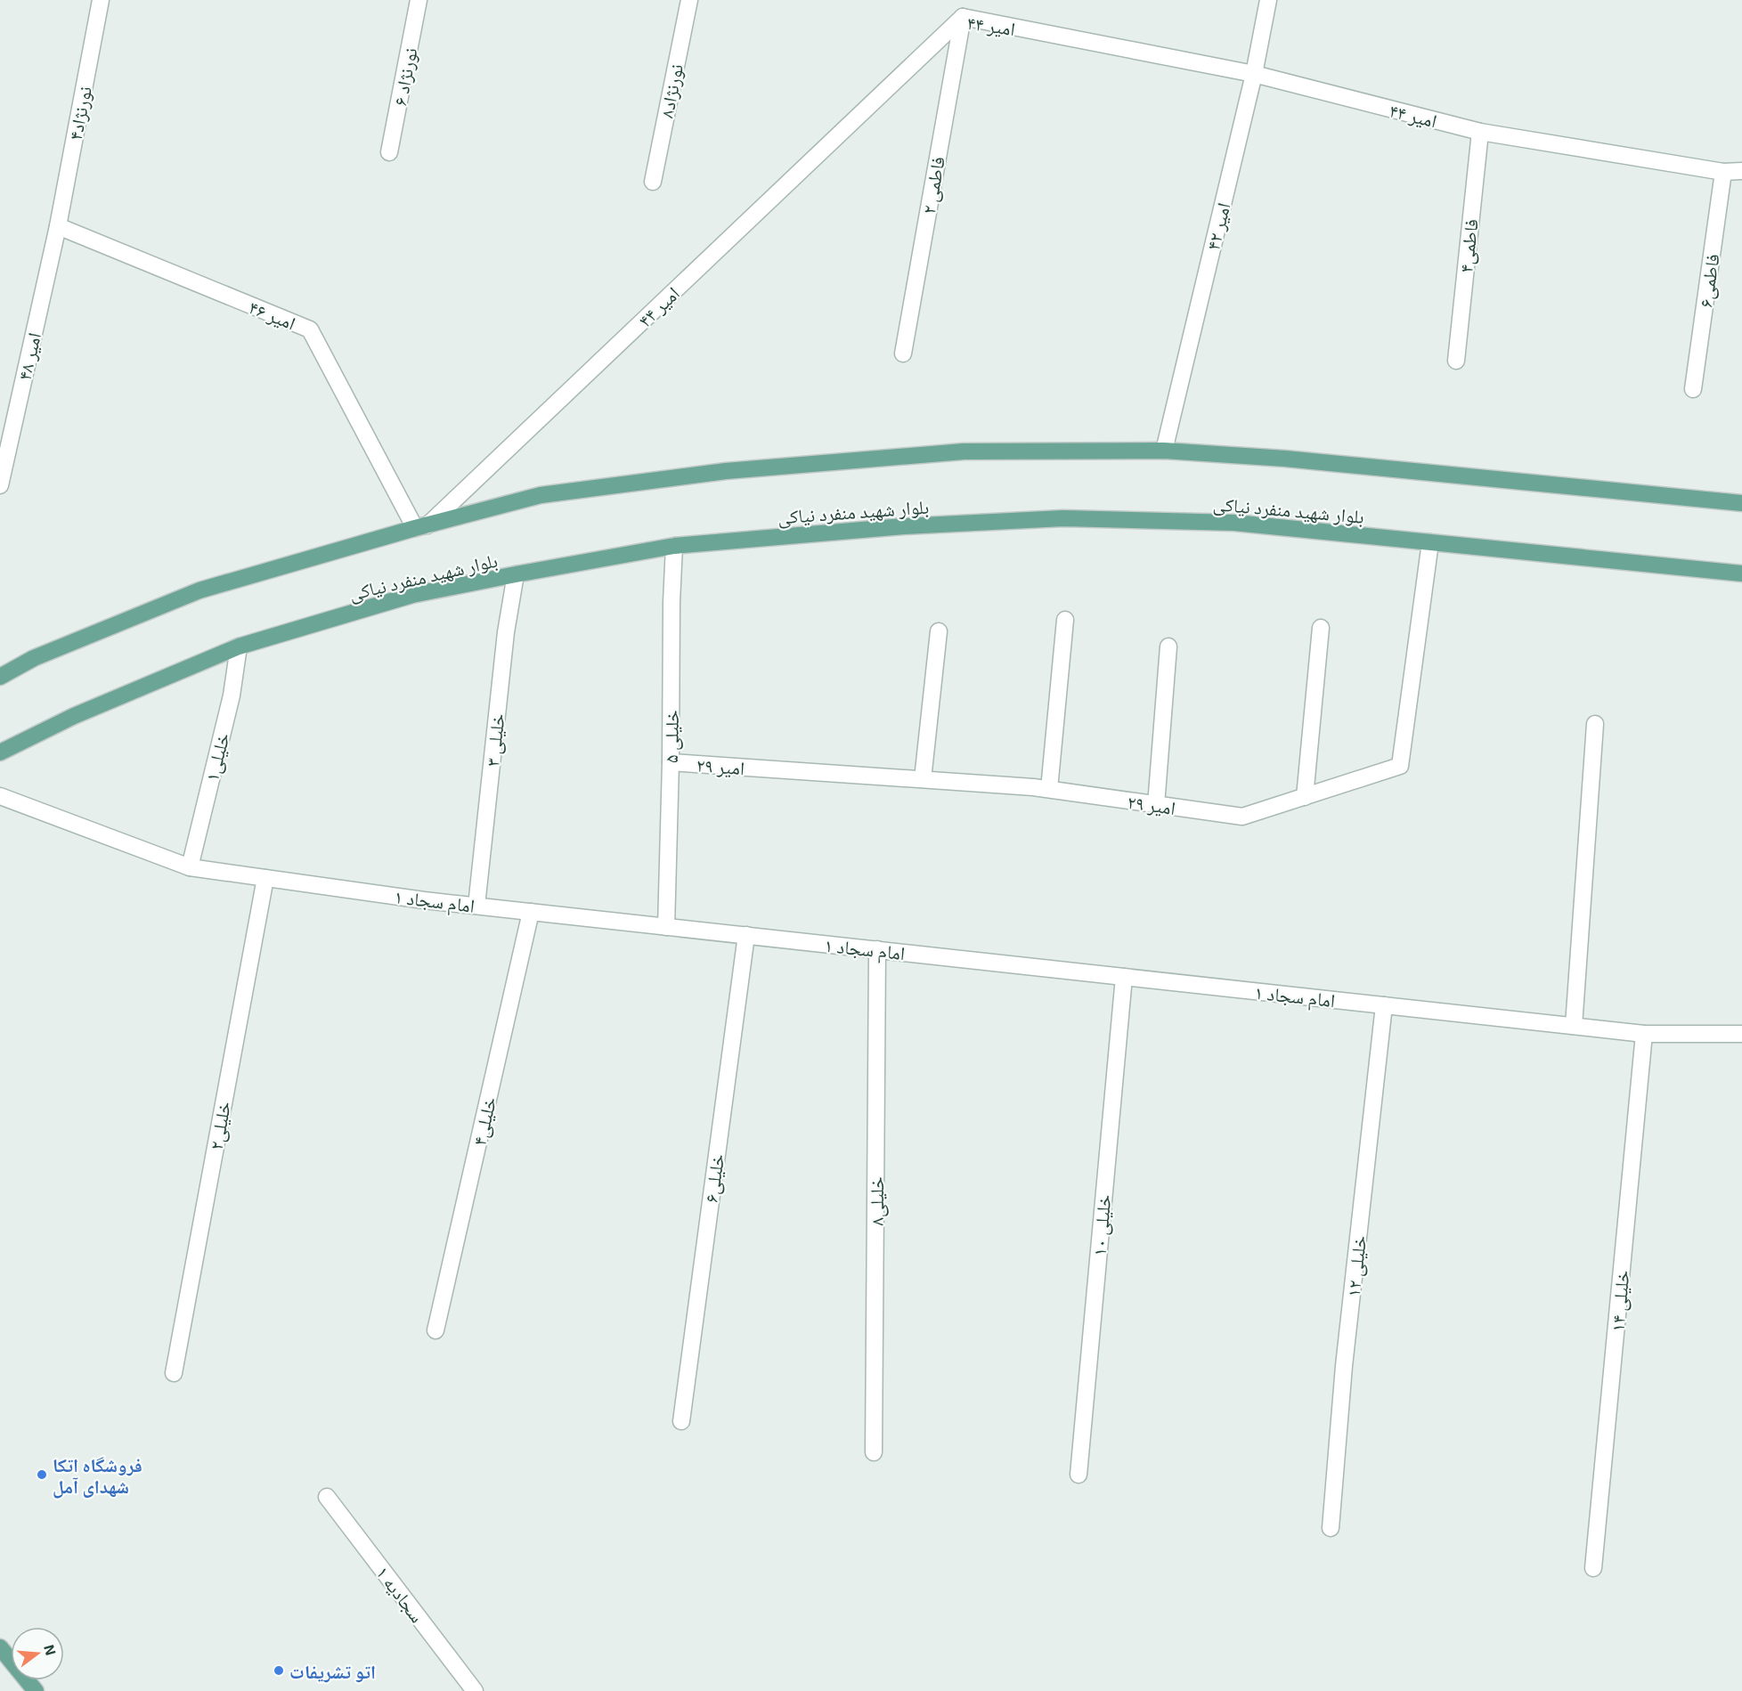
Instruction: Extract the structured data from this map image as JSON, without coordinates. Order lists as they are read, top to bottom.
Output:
{
  "streets": {
    "main road": ["بلوار شهید منفرد نیاکی"],
    "street": [
      "امیر ۴۴",
      "نورنژاد ۶",
      "نورنژاد۸",
      "نورنژاد۴",
      "فاطمی ۲",
      "امیر ۴۲",
      "فاطمی۴",
      "فاطمی۶",
      "امیر ۴۶",
      "امیر ۴۸",
      "خلیلی ۵",
      "خلیلی ۳",
      "خلیلی۱",
      "امیر ۲۹",
      "امام سجاد ۱",
      "خلیلی۴",
      "خلیلی۲",
      "خلیلی۶",
      "خلیلی۸",
      "خلیلی ۱۰",
      "خلیلی ۱۲",
      "خلیلی ۱۴",
      "سجادیه ۱"
    ]
  },
  "crossings": [
    ["امیر ۴۴", "فاطمی ۲"],
    ["امیر ۴۴", "امیر ۴۲"],
    ["امیر ۴۴", "فاطمی۴"],
    ["امیر ۴۴", "فاطمی۶"],
    ["امیر ۴۴", "امیر ۴۶"],
    ["نورنژاد۴", "امیر ۴۶"],
    ["نورنژاد۴", "امیر ۴۸"],
    ["امیر ۴۶", "امیر ۴۸"],
    ["بلوار شهید منفرد نیاکی", "خلیلی ۵"],
    ["بلوار شهید منفرد نیاکی", "خلیلی ۳"],
    ["بلوار شهید منفرد نیاکی", "خلیلی۱"],
    ["بلوار شهید منفرد نیاکی", "امیر ۲۹"],
    ["خلیلی ۵", "امیر ۲۹"],
    ["خلیلی ۵", "امام سجاد ۱"],
    ["خلیلی ۳", "امام سجاد ۱"],
    ["خلیلی۱", "امام سجاد ۱"],
    ["امام سجاد ۱", "خلیلی۴"],
    ["امام سجاد ۱", "خلیلی۲"],
    ["امام سجاد ۱", "خلیلی۶"],
    ["امام سجاد ۱", "خلیلی۸"],
    ["امام سجاد ۱", "خلیلی ۱۰"],
    ["امام سجاد ۱", "خلیلی ۱۲"],
    ["امام سجاد ۱", "خلیلی ۱۴"]
  ],
  "places": ["فروشگاه اتکا شهدای آمل", "اتو تشریفات"],
  "north": "right"
}
